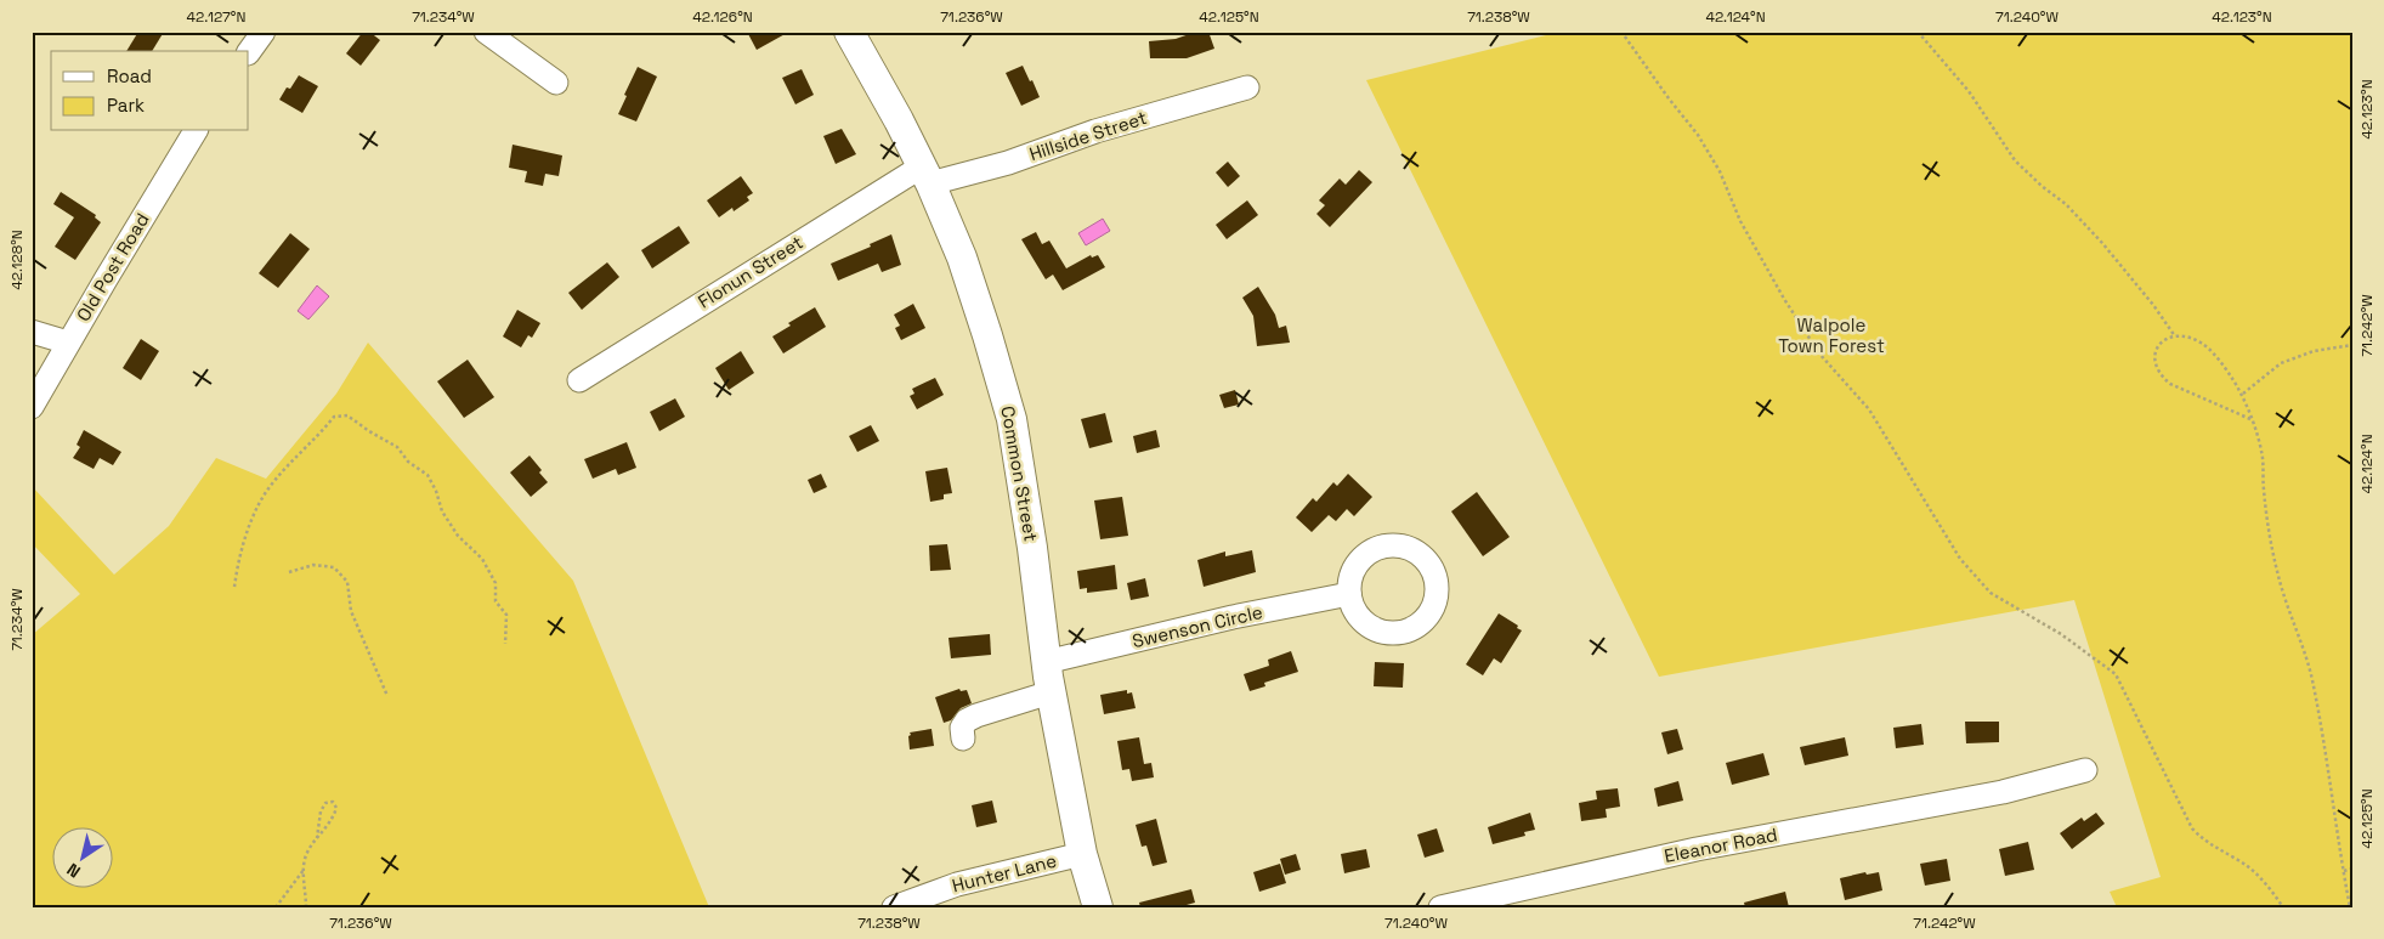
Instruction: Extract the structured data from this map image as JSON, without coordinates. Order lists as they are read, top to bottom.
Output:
{
  "streets": {
    "main road": ["Common Street"],
    "street": [
      "Hillside Street",
      "Old Post Road",
      "Flonun Street",
      "Swenson Circle",
      "Eleanor Road",
      "Hunter Lane"
    ]
  },
  "crossings": [
    ["Hillside Street", "Flonun Street"],
    ["Hillside Street", "Common Street"],
    ["Flonun Street", "Common Street"],
    ["Common Street", "Swenson Circle"],
    ["Common Street", "Hunter Lane"]
  ],
  "parks": ["Walpole Town Forest"],
  "legend": ["Road", "Park"],
  "north": "bottom left",
  "coordinates": [
    "42.127°N",
    "71.234°W",
    "42.126°N",
    "71.236°W",
    "42.125°N",
    "71.238°W",
    "42.124°N",
    "71.240°W",
    "42.123°N",
    "42.128°N",
    "71.242°W"
  ]
}
